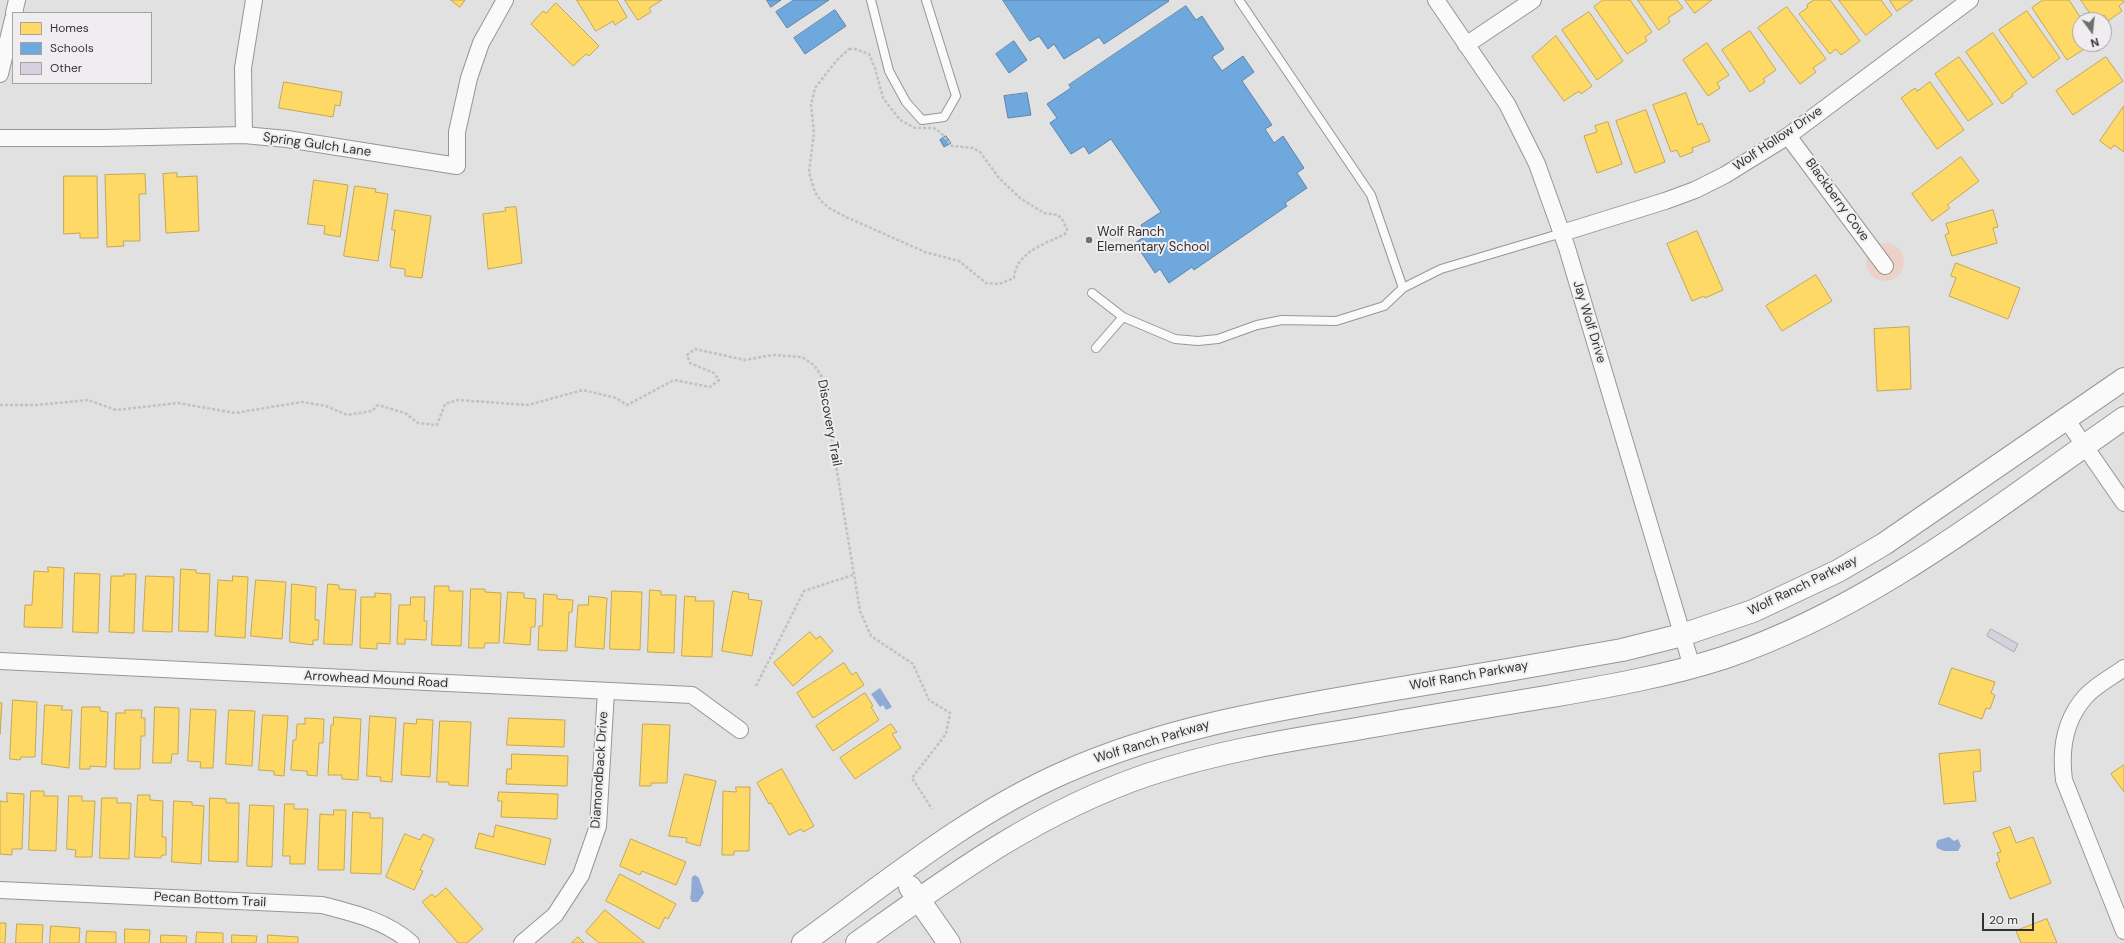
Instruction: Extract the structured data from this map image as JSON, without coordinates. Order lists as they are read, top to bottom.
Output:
{
  "streets": {
    "street": [
      "Wolf Hollow Drive",
      "Spring Gulch Lane",
      "Blackberry Cove",
      "Jay Wolf Drive",
      "Wolf Ranch Parkway",
      "Arrowhead Mound Road",
      "Diamondback Drive",
      "Pecan Bottom Trail"
    ],
    "path": ["Discovery Trail"]
  },
  "crossings": [
    ["Wolf Hollow Drive", "Blackberry Cove"],
    ["Wolf Hollow Drive", "Jay Wolf Drive"],
    ["Jay Wolf Drive", "Wolf Ranch Parkway"],
    ["Arrowhead Mound Road", "Diamondback Drive"]
  ],
  "places": ["Wolf Ranch Elementary School"],
  "legend": ["Homes", "Schools", "Other"],
  "scale_bar": "20 m",
  "north": "bottom"
}
